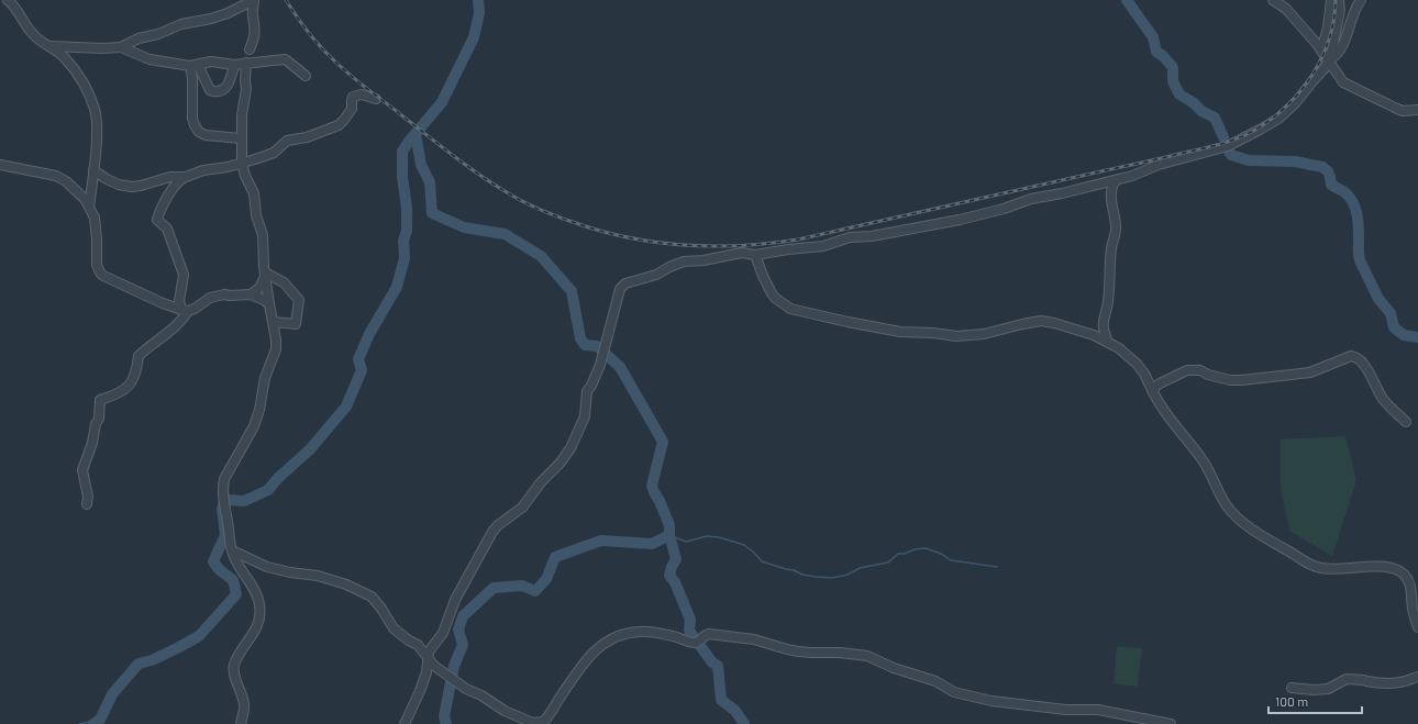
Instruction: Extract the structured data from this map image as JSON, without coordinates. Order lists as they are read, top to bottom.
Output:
{
  "scale_bar": "100 m"
}
